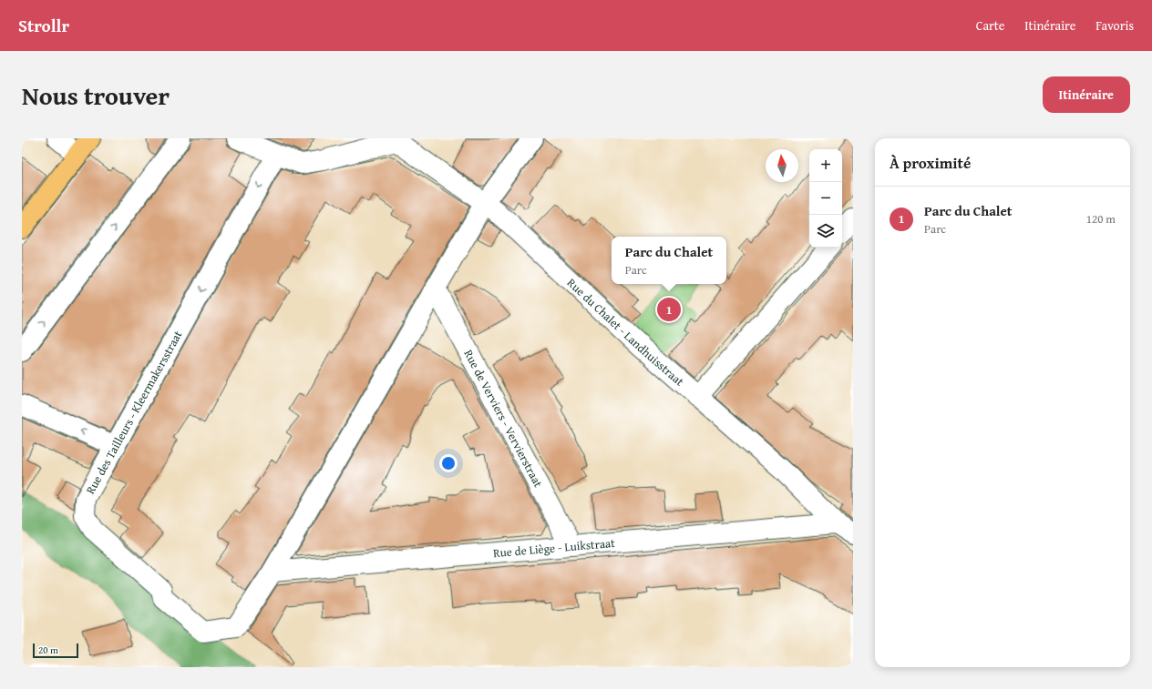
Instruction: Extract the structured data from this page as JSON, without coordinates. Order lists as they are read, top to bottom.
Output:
{
  "streets": {
    "street": [
      "Rue du Chalet - Landhuisstraat",
      "Rue des Tailleurs - Kleermakersstraat",
      "Rue de Verviers - Vervierstraat",
      "Rue de Liège - Luikstraat"
    ]
  },
  "crossings": [
    ["Rue du Chalet - Landhuisstraat", "Rue de Liège - Luikstraat"],
    ["Rue des Tailleurs - Kleermakersstraat", "Rue de Liège - Luikstraat"],
    ["Rue de Verviers - Vervierstraat", "Rue de Liège - Luikstraat"]
  ],
  "scale_bar": "20 m",
  "north": "top",
  "page": {
    "header": "Strollr",
    "nav": ["Carte", "Itinéraire", "Favoris"],
    "title": "Nous trouver",
    "buttons": "Itinéraire",
    "heading": "À proximité",
    "map_buttons": ["+", "−"],
    "list": [
      {
        "mark": "1",
        "name": "Parc du Chalet",
        "note": "Parc",
        "value": "120 m"
      }
    ],
    "popup": ["Parc du Chalet", "Parc"],
    "pins": "1",
    "scale": "20 m"
  }
}
